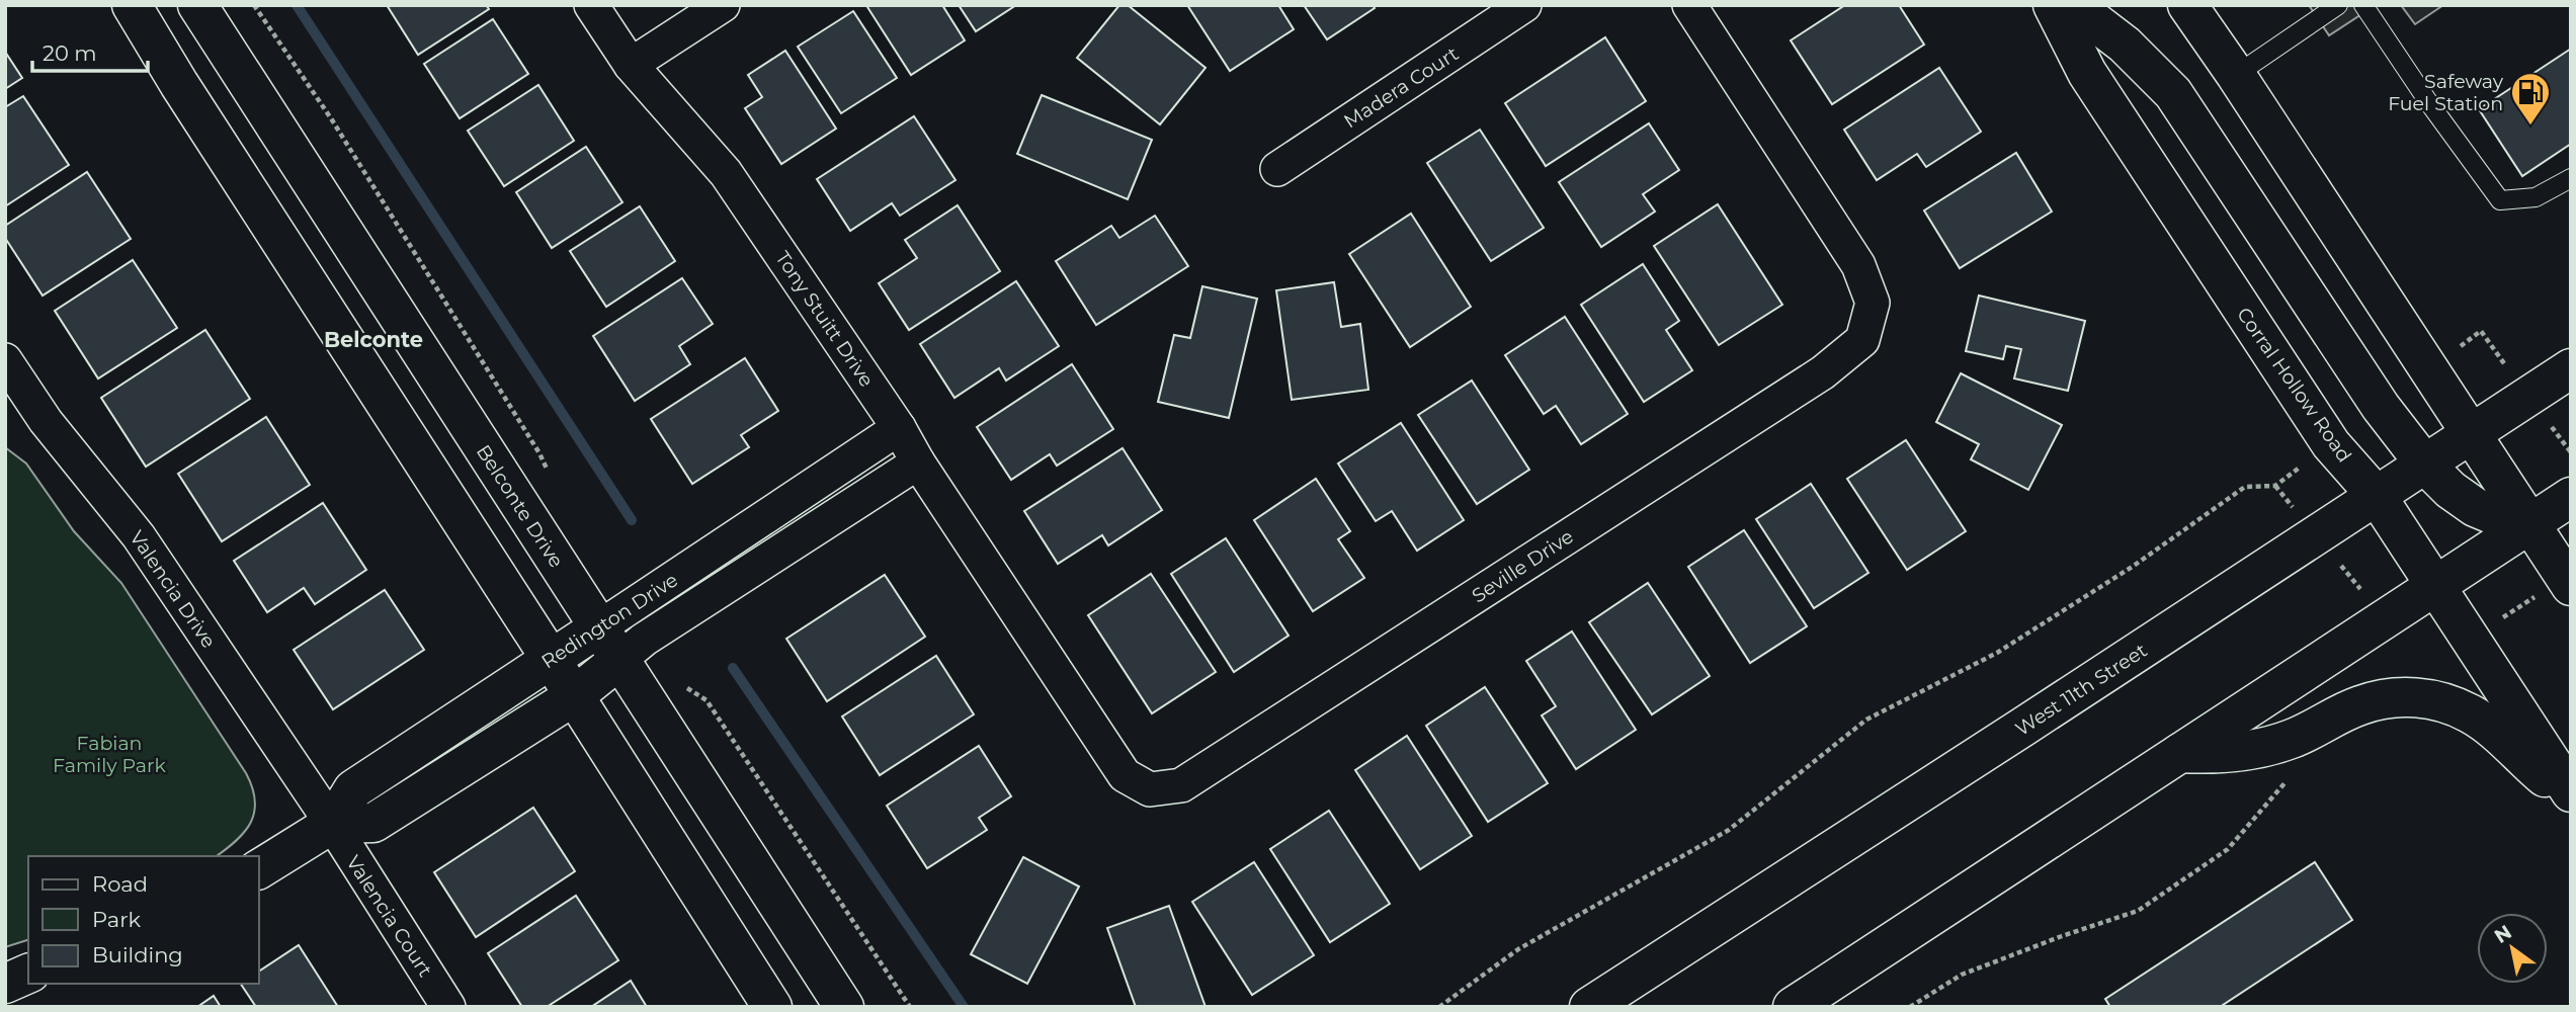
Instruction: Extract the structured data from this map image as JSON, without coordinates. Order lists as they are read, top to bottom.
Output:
{
  "streets": {
    "main road": [
      "Corral Hollow Road",
      "Belconte Drive",
      "Redington Drive",
      "West 11th Street"
    ],
    "street": [
      "Madera Court",
      "Tony Stuitt Drive",
      "Seville Drive",
      "Valencia Drive",
      "Valencia Court"
    ]
  },
  "crossings": [
    ["Tony Stuitt Drive", "Seville Drive"],
    ["Tony Stuitt Drive", "Redington Drive"],
    ["Corral Hollow Road", "West 11th Street"],
    ["Belconte Drive", "Redington Drive"],
    ["Valencia Drive", "Redington Drive"],
    ["Valencia Drive", "Valencia Court"],
    ["Redington Drive", "Valencia Court"]
  ],
  "districts": ["Belconte"],
  "parks": ["Fabian Family Park"],
  "places": {
    "fuel station": ["Safeway Fuel Station"]
  },
  "legend": ["Road", "Park", "Building"],
  "scale_bar": "20 m",
  "north": "top left"
}
